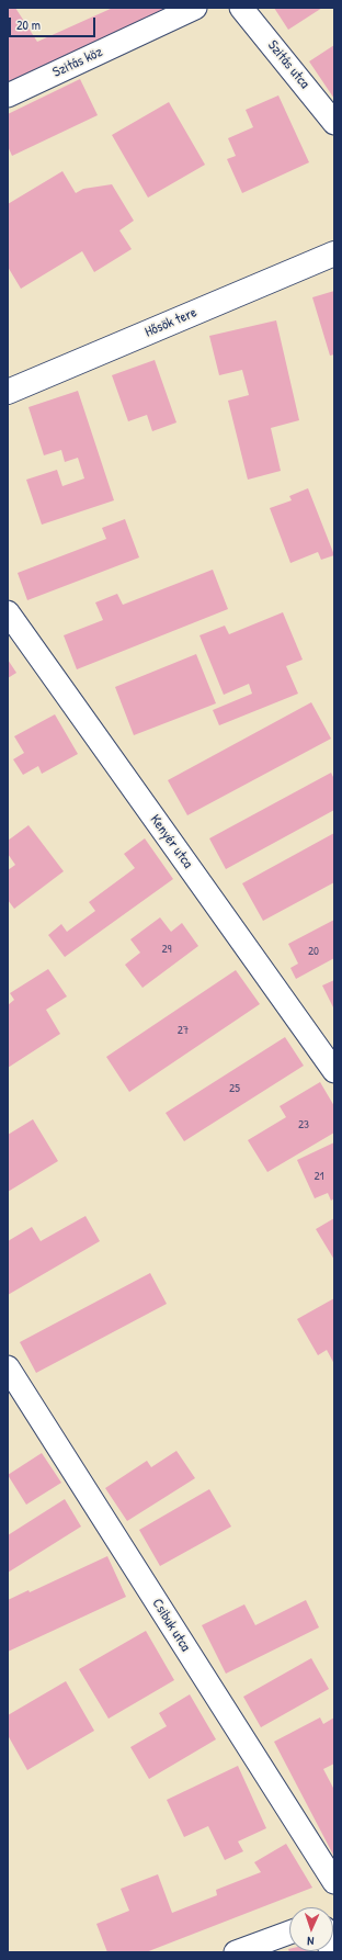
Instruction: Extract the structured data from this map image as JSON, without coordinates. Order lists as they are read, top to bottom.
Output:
{
  "streets": {
    "street": [
      "Szitás köz",
      "Szitás utca",
      "Hősök tere",
      "Kenyér utca",
      "Csibuk utca"
    ]
  },
  "house_numbers": [
    "29",
    "20",
    "27",
    "25",
    "23",
    "21"
  ],
  "scale_bar": "20 m",
  "north": "bottom"
}
